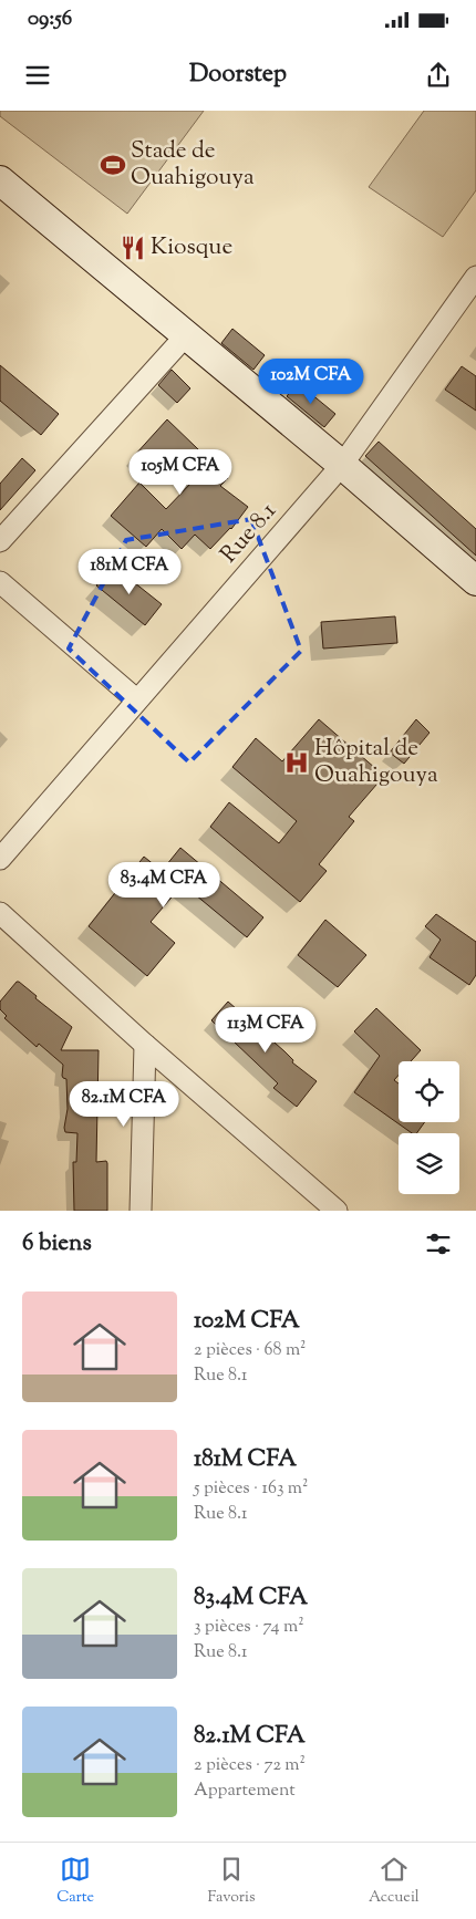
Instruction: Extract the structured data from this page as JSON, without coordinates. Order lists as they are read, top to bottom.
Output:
{
  "streets": {
    "street": ["Rue 8.1"]
  },
  "places": {
    "sports": ["Stade de Ouahigouya"],
    "restaurant": ["Kiosque"],
    "hospital": ["Hôpital de Ouahigouya"]
  },
  "page": {
    "status": "09:56",
    "header": "Doorstep",
    "price": [
      "102M CFA",
      "105M CFA",
      "181M CFA",
      "83.4M CFA",
      "113M CFA",
      "82.1M CFA"
    ],
    "heading": "6 biens",
    "list": [
      {
        "name": "102M CFA",
        "note": "2 pièces · 68 m² · Rue 8.1"
      },
      {
        "name": "181M CFA",
        "note": "5 pièces · 163 m² · Rue 8.1"
      },
      {
        "name": "83.4M CFA",
        "note": "3 pièces · 74 m² · Rue 8.1"
      },
      {
        "name": "82.1M CFA",
        "note": "2 pièces · 72 m² · Appartement"
      }
    ],
    "tabs": ["Carte", "Favoris", "Accueil"]
  }
}
